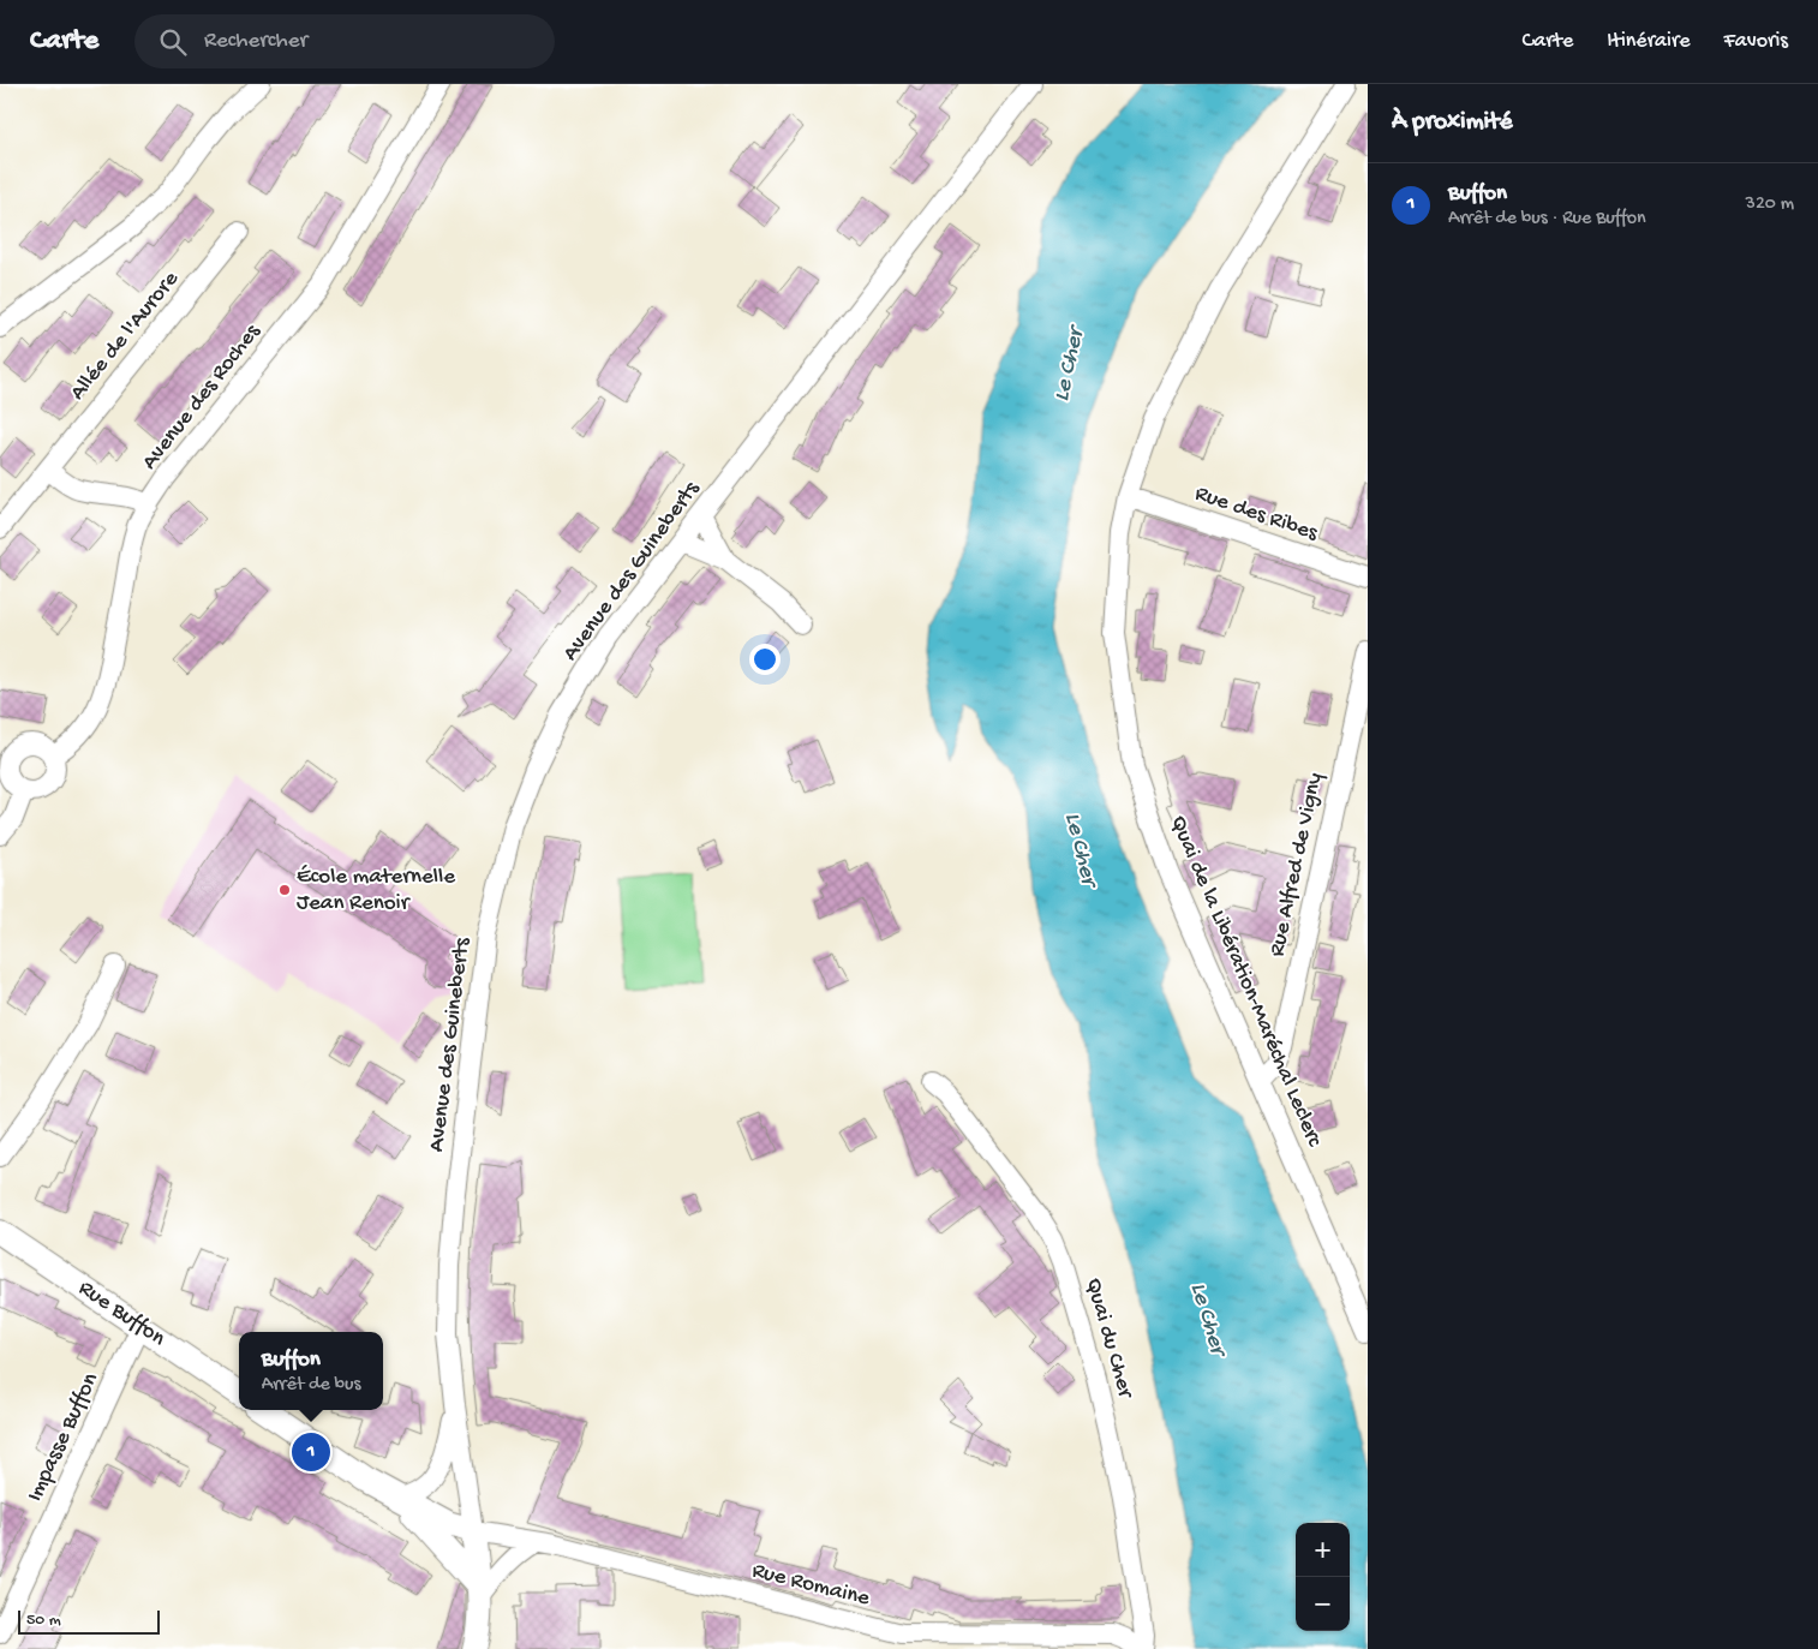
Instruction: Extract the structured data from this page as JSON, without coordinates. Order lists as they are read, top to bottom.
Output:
{
  "streets": {
    "main road": ["Rue Buffon"],
    "street": [
      "Allée de l'Aurore",
      "Avenue des Roches",
      "Rue des Ribes",
      "Avenue des Guineberts",
      "Rue Alfred de Vigny",
      "Quai de la Libération-Maréchal Leclerc",
      "Quai du Cher",
      "Impasse Buffon",
      "Rue Romaine"
    ]
  },
  "crossings": [
    ["Rue des Ribes", "Quai de la Libération-Maréchal Leclerc"],
    ["Avenue des Guineberts", "Rue Romaine"],
    ["Rue Alfred de Vigny", "Quai de la Libération-Maréchal Leclerc"],
    ["Rue Buffon", "Impasse Buffon"],
    ["Quai du Cher", "Rue Romaine"]
  ],
  "water": ["Le Cher"],
  "places": ["École maternelle Jean Renoir"],
  "scale_bar": "50 m",
  "page": {
    "header": "Carte",
    "search": "Rechercher",
    "nav": ["Carte", "Itinéraire", "Favoris"],
    "heading": "À proximité",
    "list": [
      {
        "mark": "1",
        "name": "Buffon",
        "note": "Arrêt de bus · Rue Buffon",
        "value": "320 m"
      }
    ],
    "popup": ["Buffon", "Arrêt de bus"],
    "pins": "1",
    "map_buttons": ["+", "−"],
    "scale": "50 m"
  }
}
